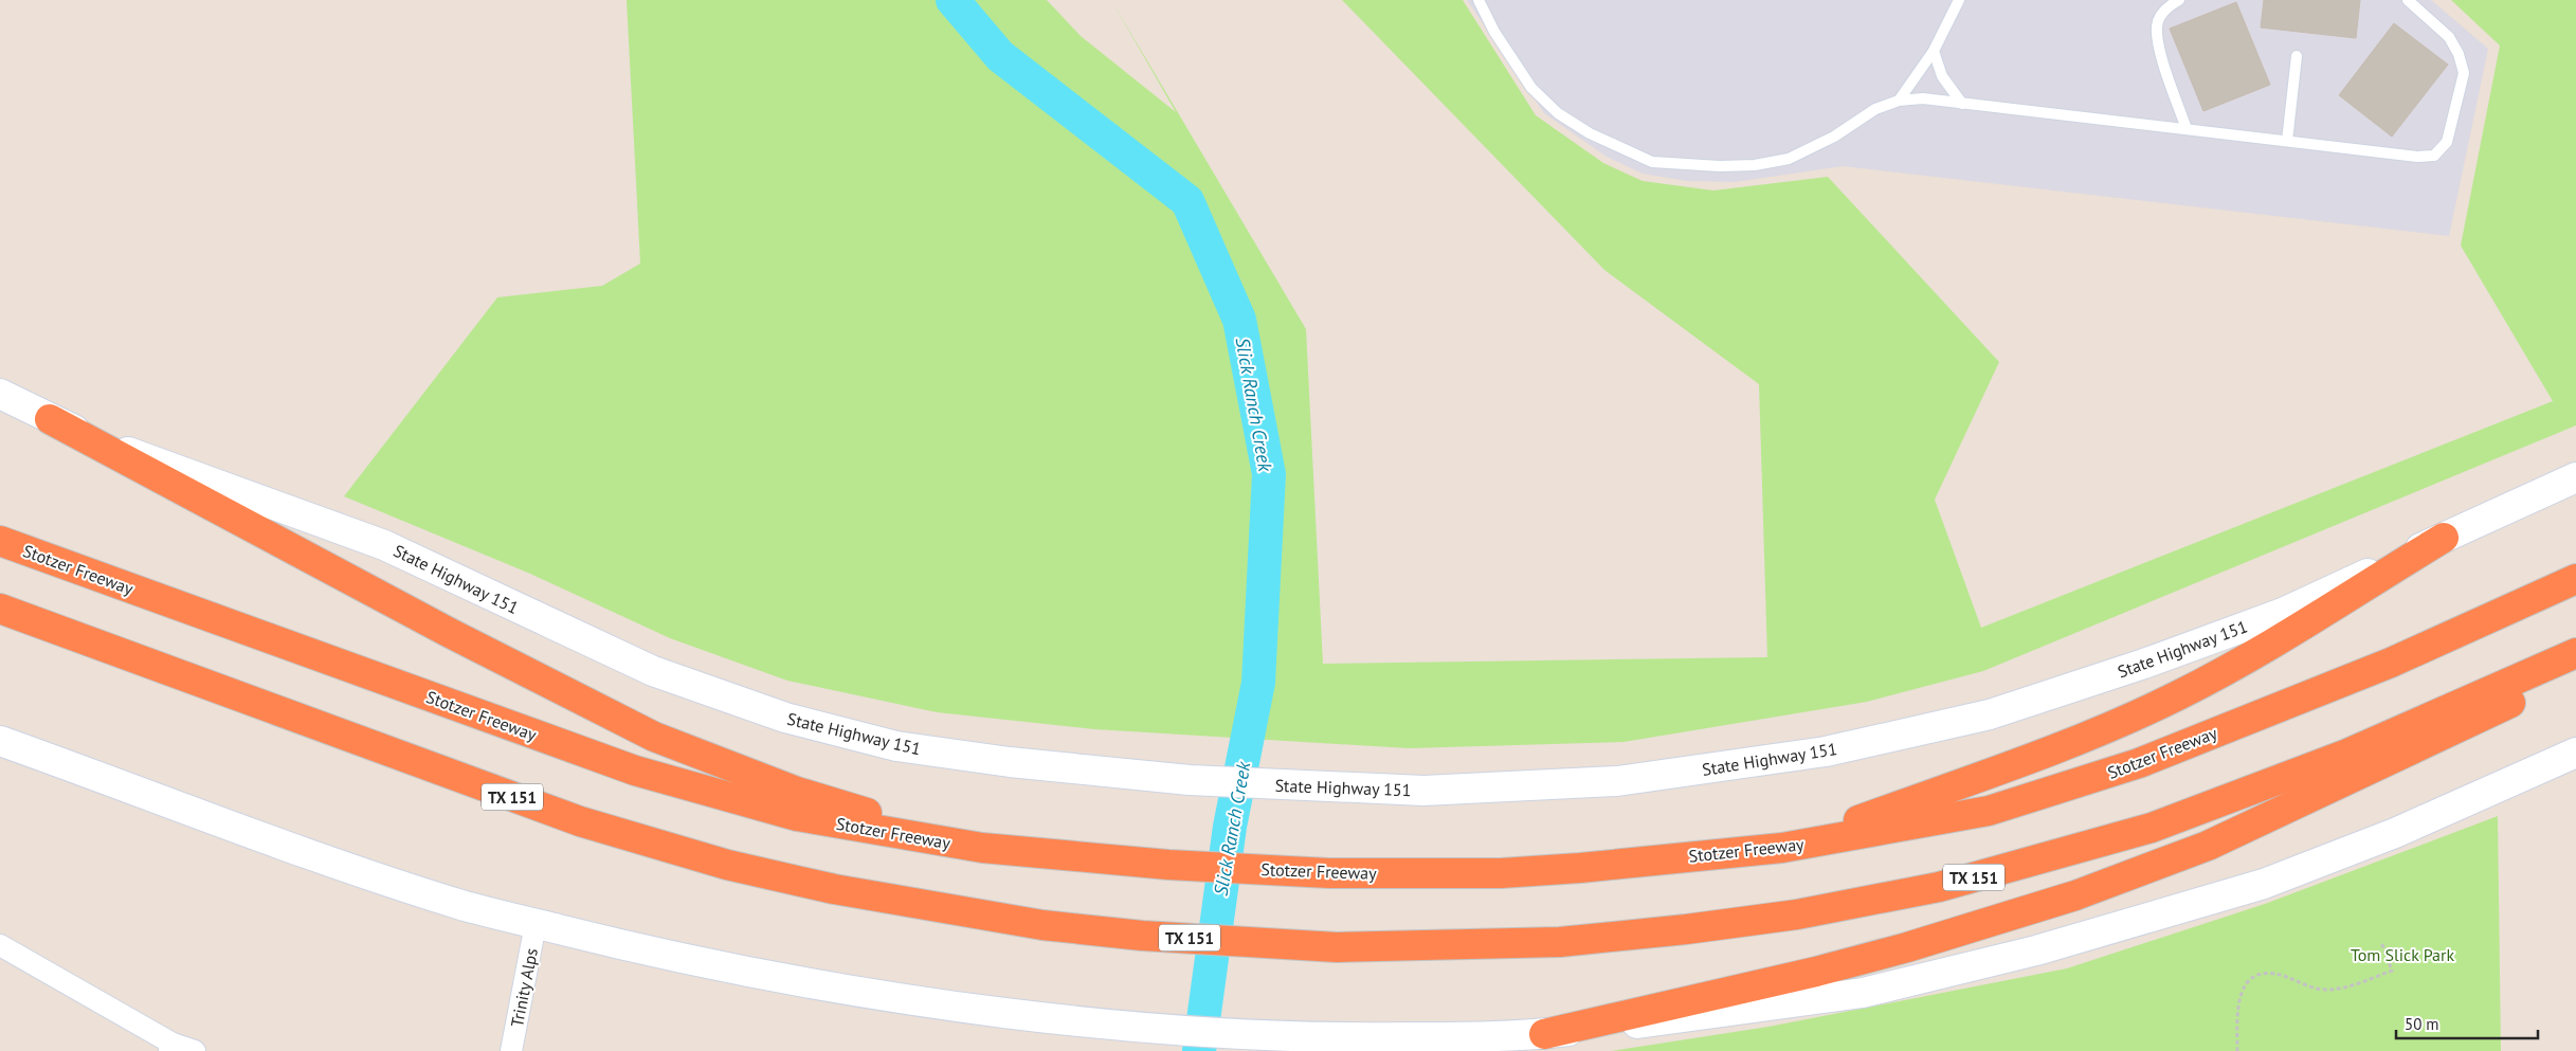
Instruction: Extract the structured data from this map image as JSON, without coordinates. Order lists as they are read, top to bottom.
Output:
{
  "streets": {
    "highway": ["Stotzer Freeway", "TX 151"],
    "main road": ["State Highway 151"],
    "street": ["Trinity Alps"]
  },
  "water": ["Slick Ranch Creek"],
  "parks": ["Tom Slick Park"],
  "scale_bar": "50 m"
}
